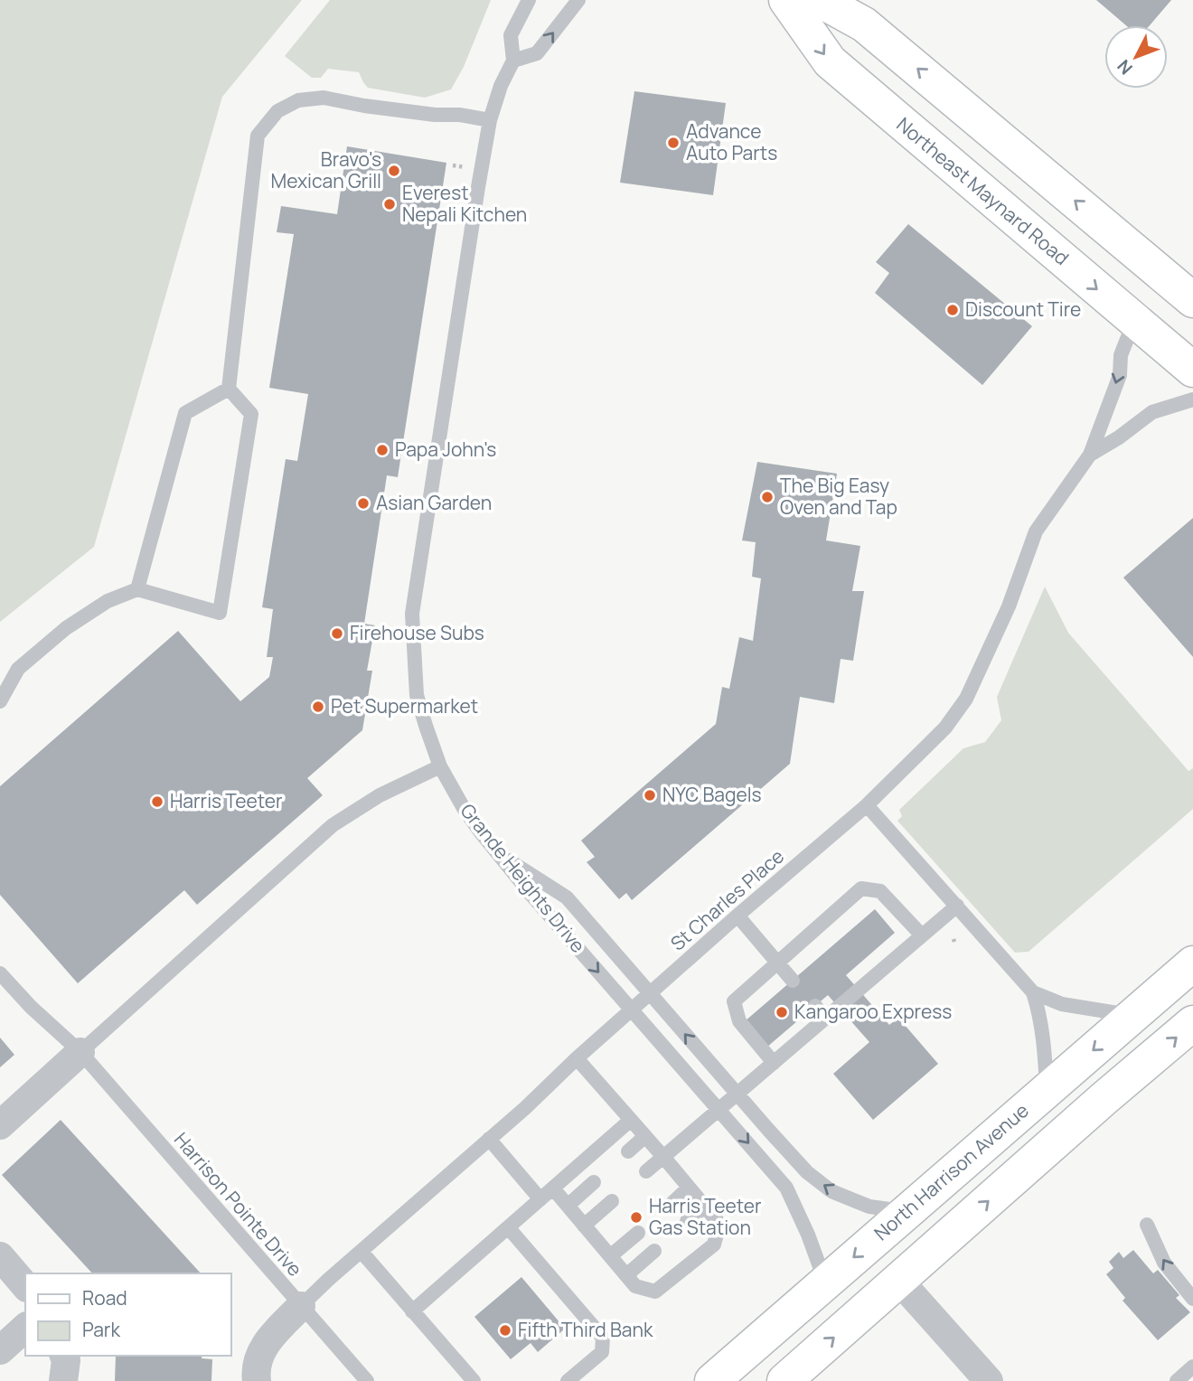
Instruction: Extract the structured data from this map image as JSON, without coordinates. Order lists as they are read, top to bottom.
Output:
{
  "streets": {
    "main road": ["Northeast Maynard Road", "North Harrison Avenue"],
    "lane": ["Grande Heights Drive", "St Charles Place", "Harrison Pointe Drive"]
  },
  "crossings": [
    ["Northeast Maynard Road", "St Charles Place"],
    ["Grande Heights Drive", "St Charles Place"],
    ["Grande Heights Drive", "North Harrison Avenue"],
    ["St Charles Place", "Harrison Pointe Drive"]
  ],
  "places": [
    "Advance Auto Parts",
    "Bravo's Mexican Grill",
    "Everest Nepali Kitchen",
    "Discount Tire",
    "Papa John's",
    "The Big Easy Oven and Tap",
    "Asian Garden",
    "Firehouse Subs",
    "Pet Supermarket",
    "NYC Bagels",
    "Harris Teeter",
    "Kangaroo Express",
    "Harris Teeter Gas Station",
    "Fifth Third Bank"
  ],
  "legend": ["Road", "Park"],
  "north": "bottom left"
}
